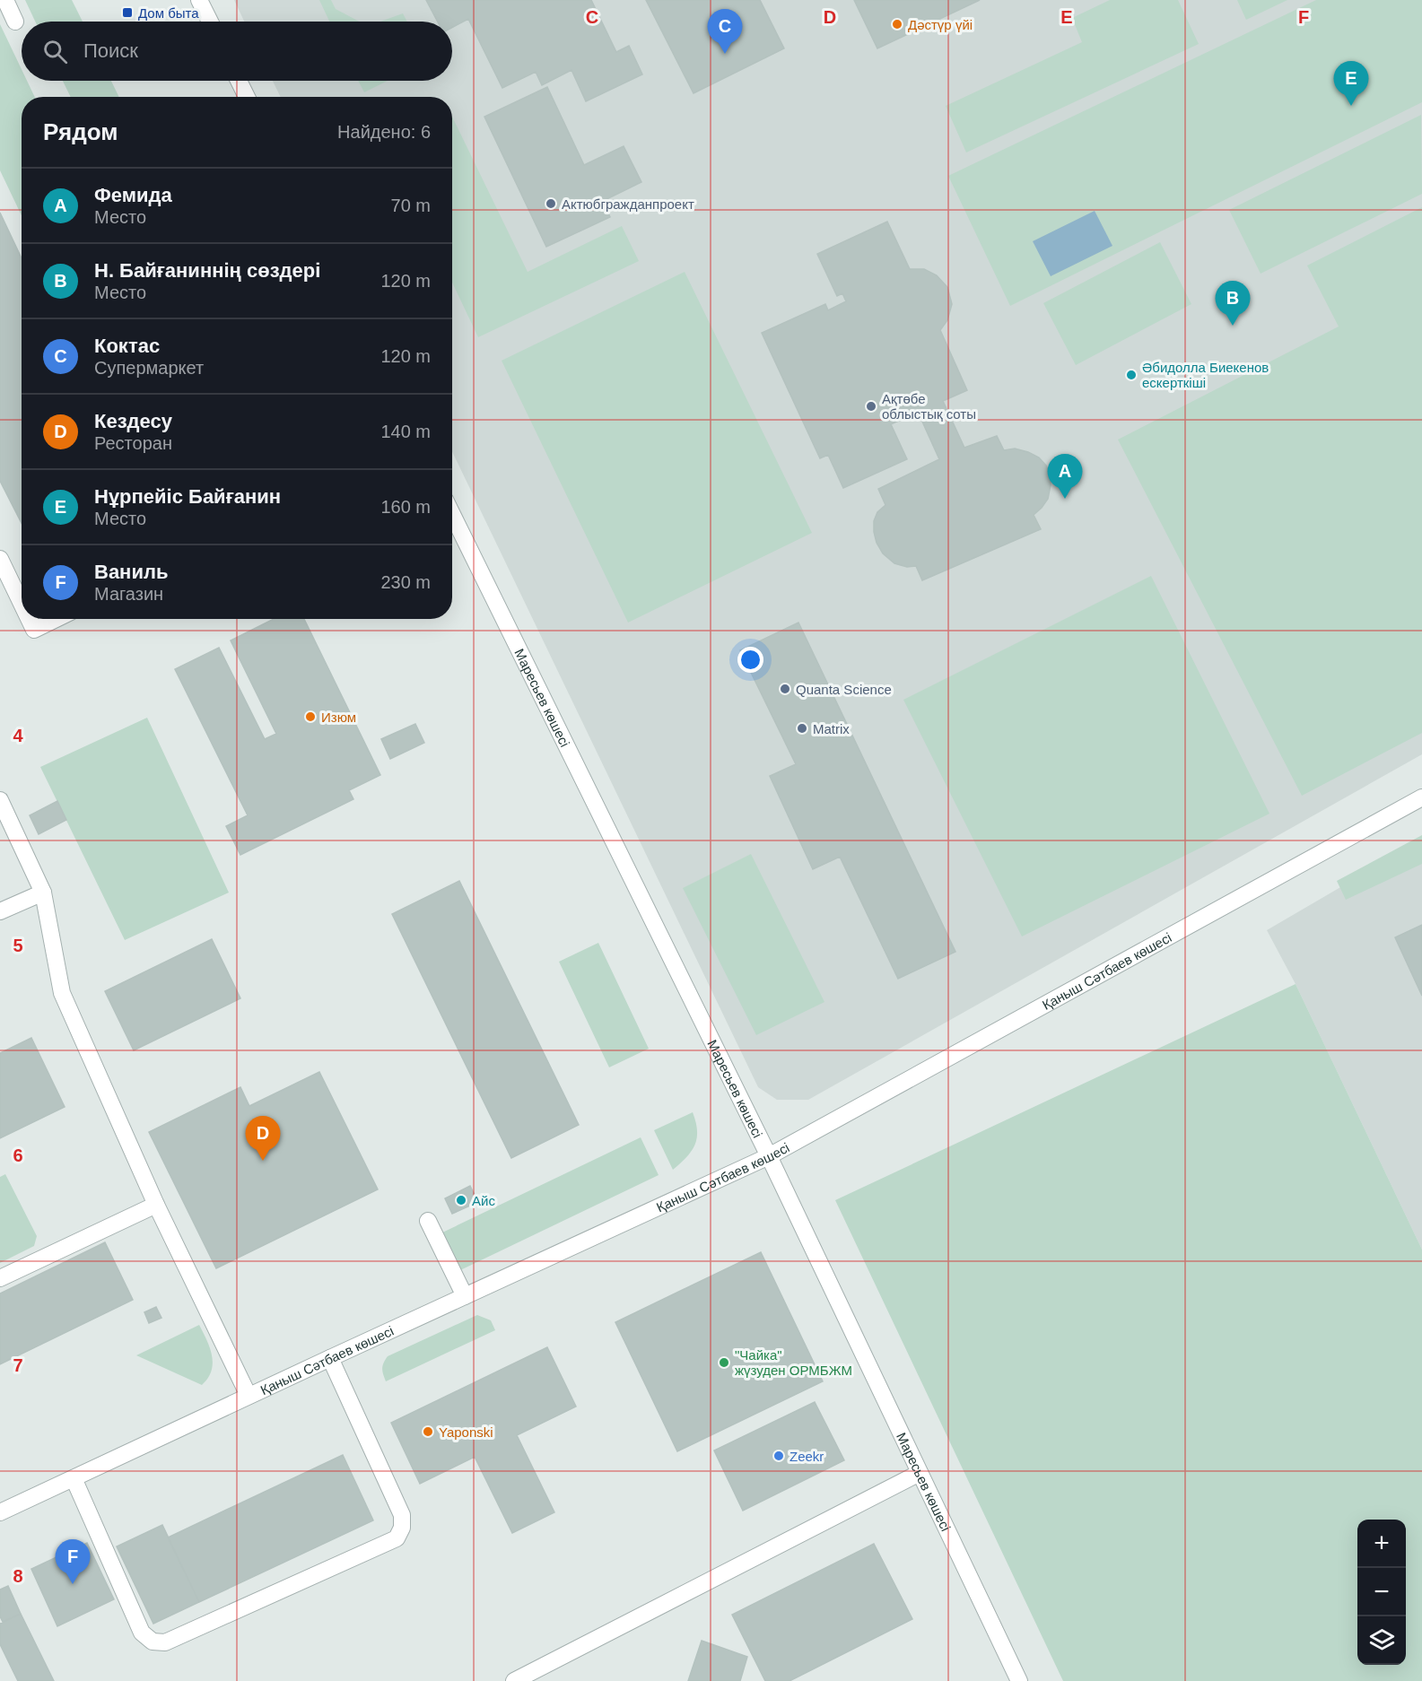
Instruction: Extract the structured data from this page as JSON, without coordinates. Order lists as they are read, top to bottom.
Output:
{
  "streets": {
    "street": ["Маресьев көшесі", "Қаныш Сәтбаев көшесі"]
  },
  "crossings": [
    ["Маресьев көшесі", "Қаныш Сәтбаев көшесі"]
  ],
  "places": {
    "transit": ["Дом быта"],
    "other": [
      "Дәстүр үйі",
      "Актюбгражданпроект",
      "Әбидолла Биекенов ескерткіші",
      "Ақтөбе облыстық соты",
      "Quanta Science",
      "Изюм",
      "Matrix",
      "Айс",
      "\"Чайка\" жүзуден ОРМБЖМ",
      "Yaponski",
      "Zeekr"
    ]
  },
  "page": {
    "pins": [
      "C",
      "E",
      "B",
      "A",
      "D",
      "F"
    ],
    "search": "Поиск",
    "heading": ["Рядом", "Найдено: 6"],
    "list": [
      {
        "mark": "A",
        "name": "Фемида",
        "note": "Место",
        "value": "70 m"
      },
      {
        "mark": "B",
        "name": "Н. Байғаниннің сөздері",
        "note": "Место",
        "value": "120 m"
      },
      {
        "mark": "C",
        "name": "Коктас",
        "note": "Супермаркет",
        "value": "120 m"
      },
      {
        "mark": "D",
        "name": "Кездесу",
        "note": "Ресторан",
        "value": "140 m"
      },
      {
        "mark": "E",
        "name": "Нұрпейіс Байғанин",
        "note": "Место",
        "value": "160 m"
      },
      {
        "mark": "F",
        "name": "Ваниль",
        "note": "Магазин",
        "value": "230 m"
      }
    ],
    "map_buttons": ["+", "−"]
  },
  "grid": {
    "columns": [
      "C",
      "D",
      "E",
      "F"
    ],
    "rows": [
      "4",
      "5",
      "6",
      "7",
      "8"
    ]
  }
}
